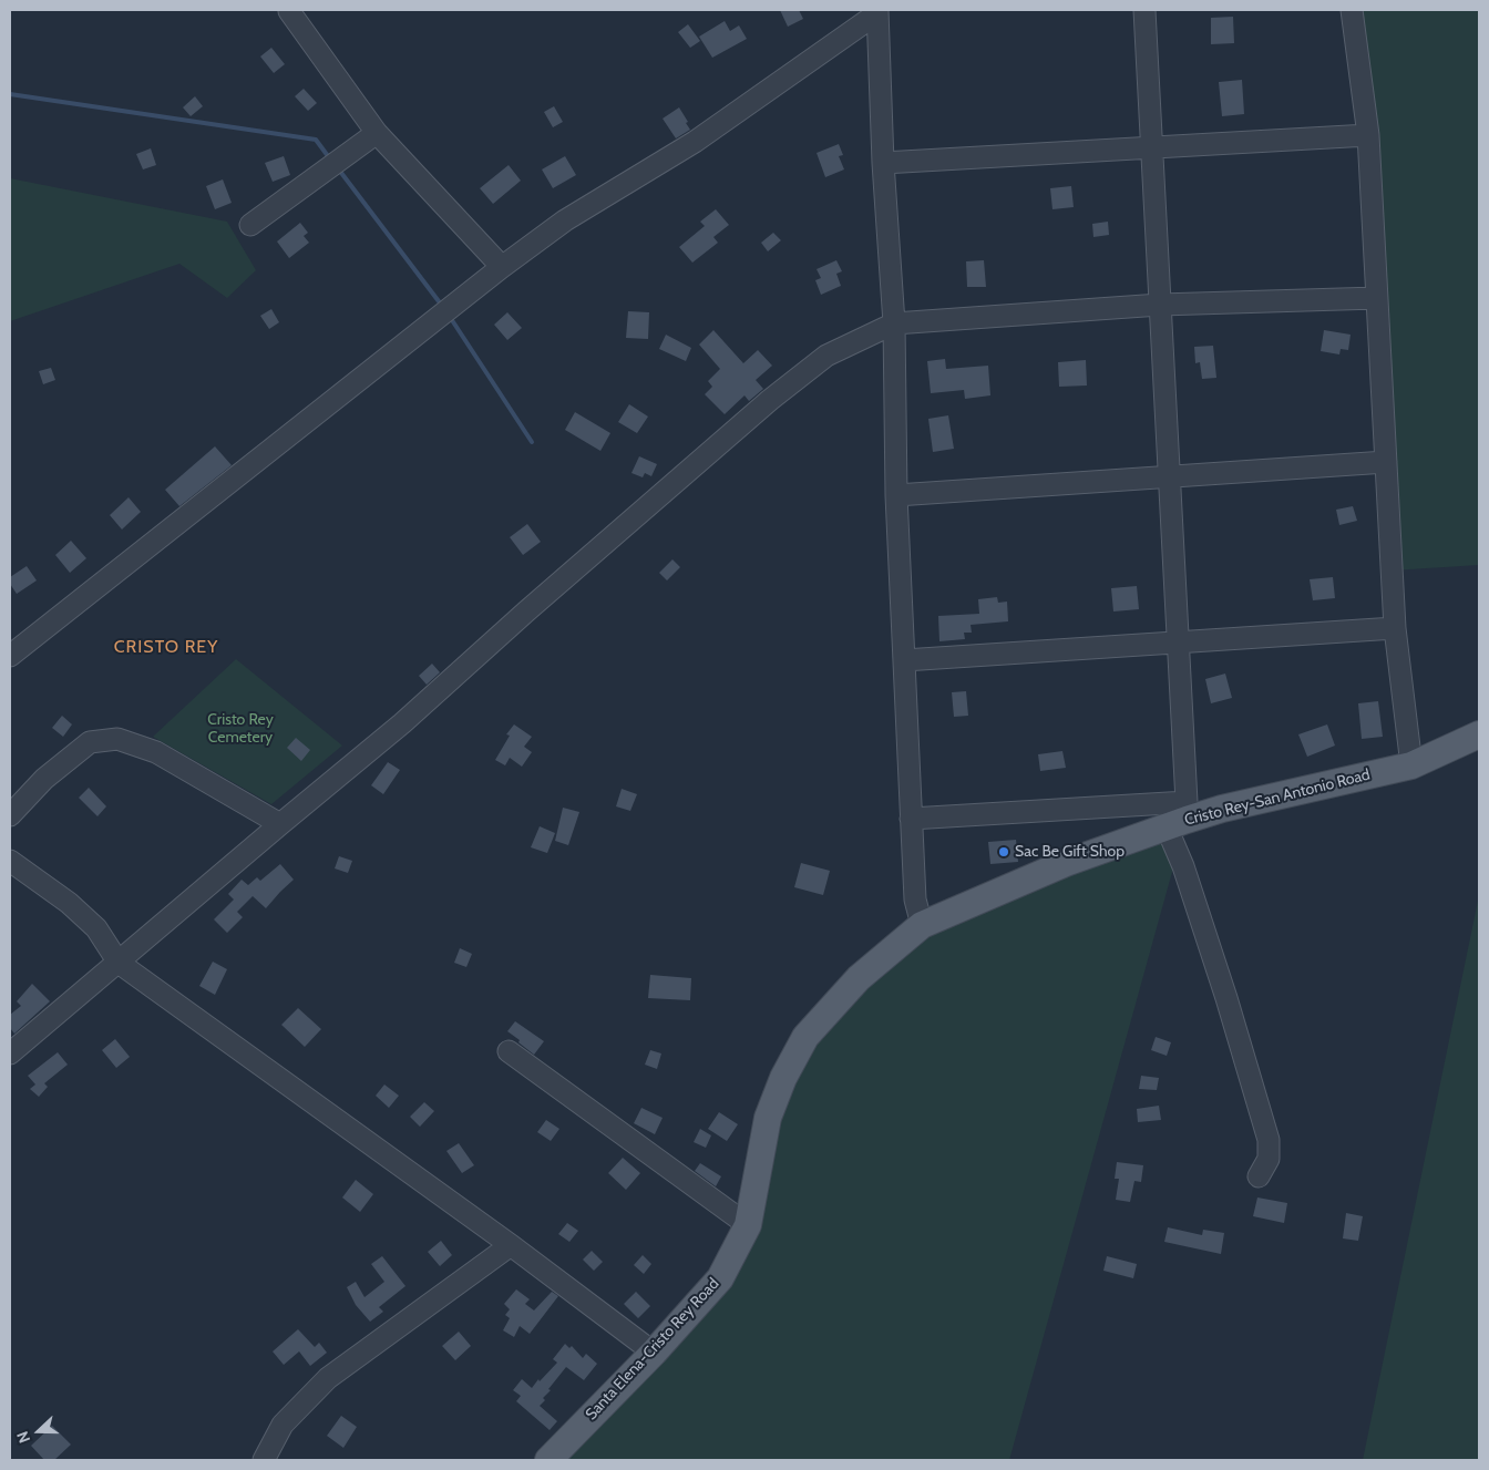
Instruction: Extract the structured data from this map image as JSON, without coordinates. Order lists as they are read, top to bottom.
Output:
{
  "streets": {
    "main road": ["Cristo Rey-San Antonio Road", "Santa Elena-Cristo Rey Road"]
  },
  "crossings": [
    ["Cristo Rey-San Antonio Road", "Santa Elena-Cristo Rey Road"]
  ],
  "districts": ["CRISTO REY"],
  "parks": ["Cristo Rey Cemetery"],
  "places": ["Sac Be Gift Shop"],
  "north": "left"
}
